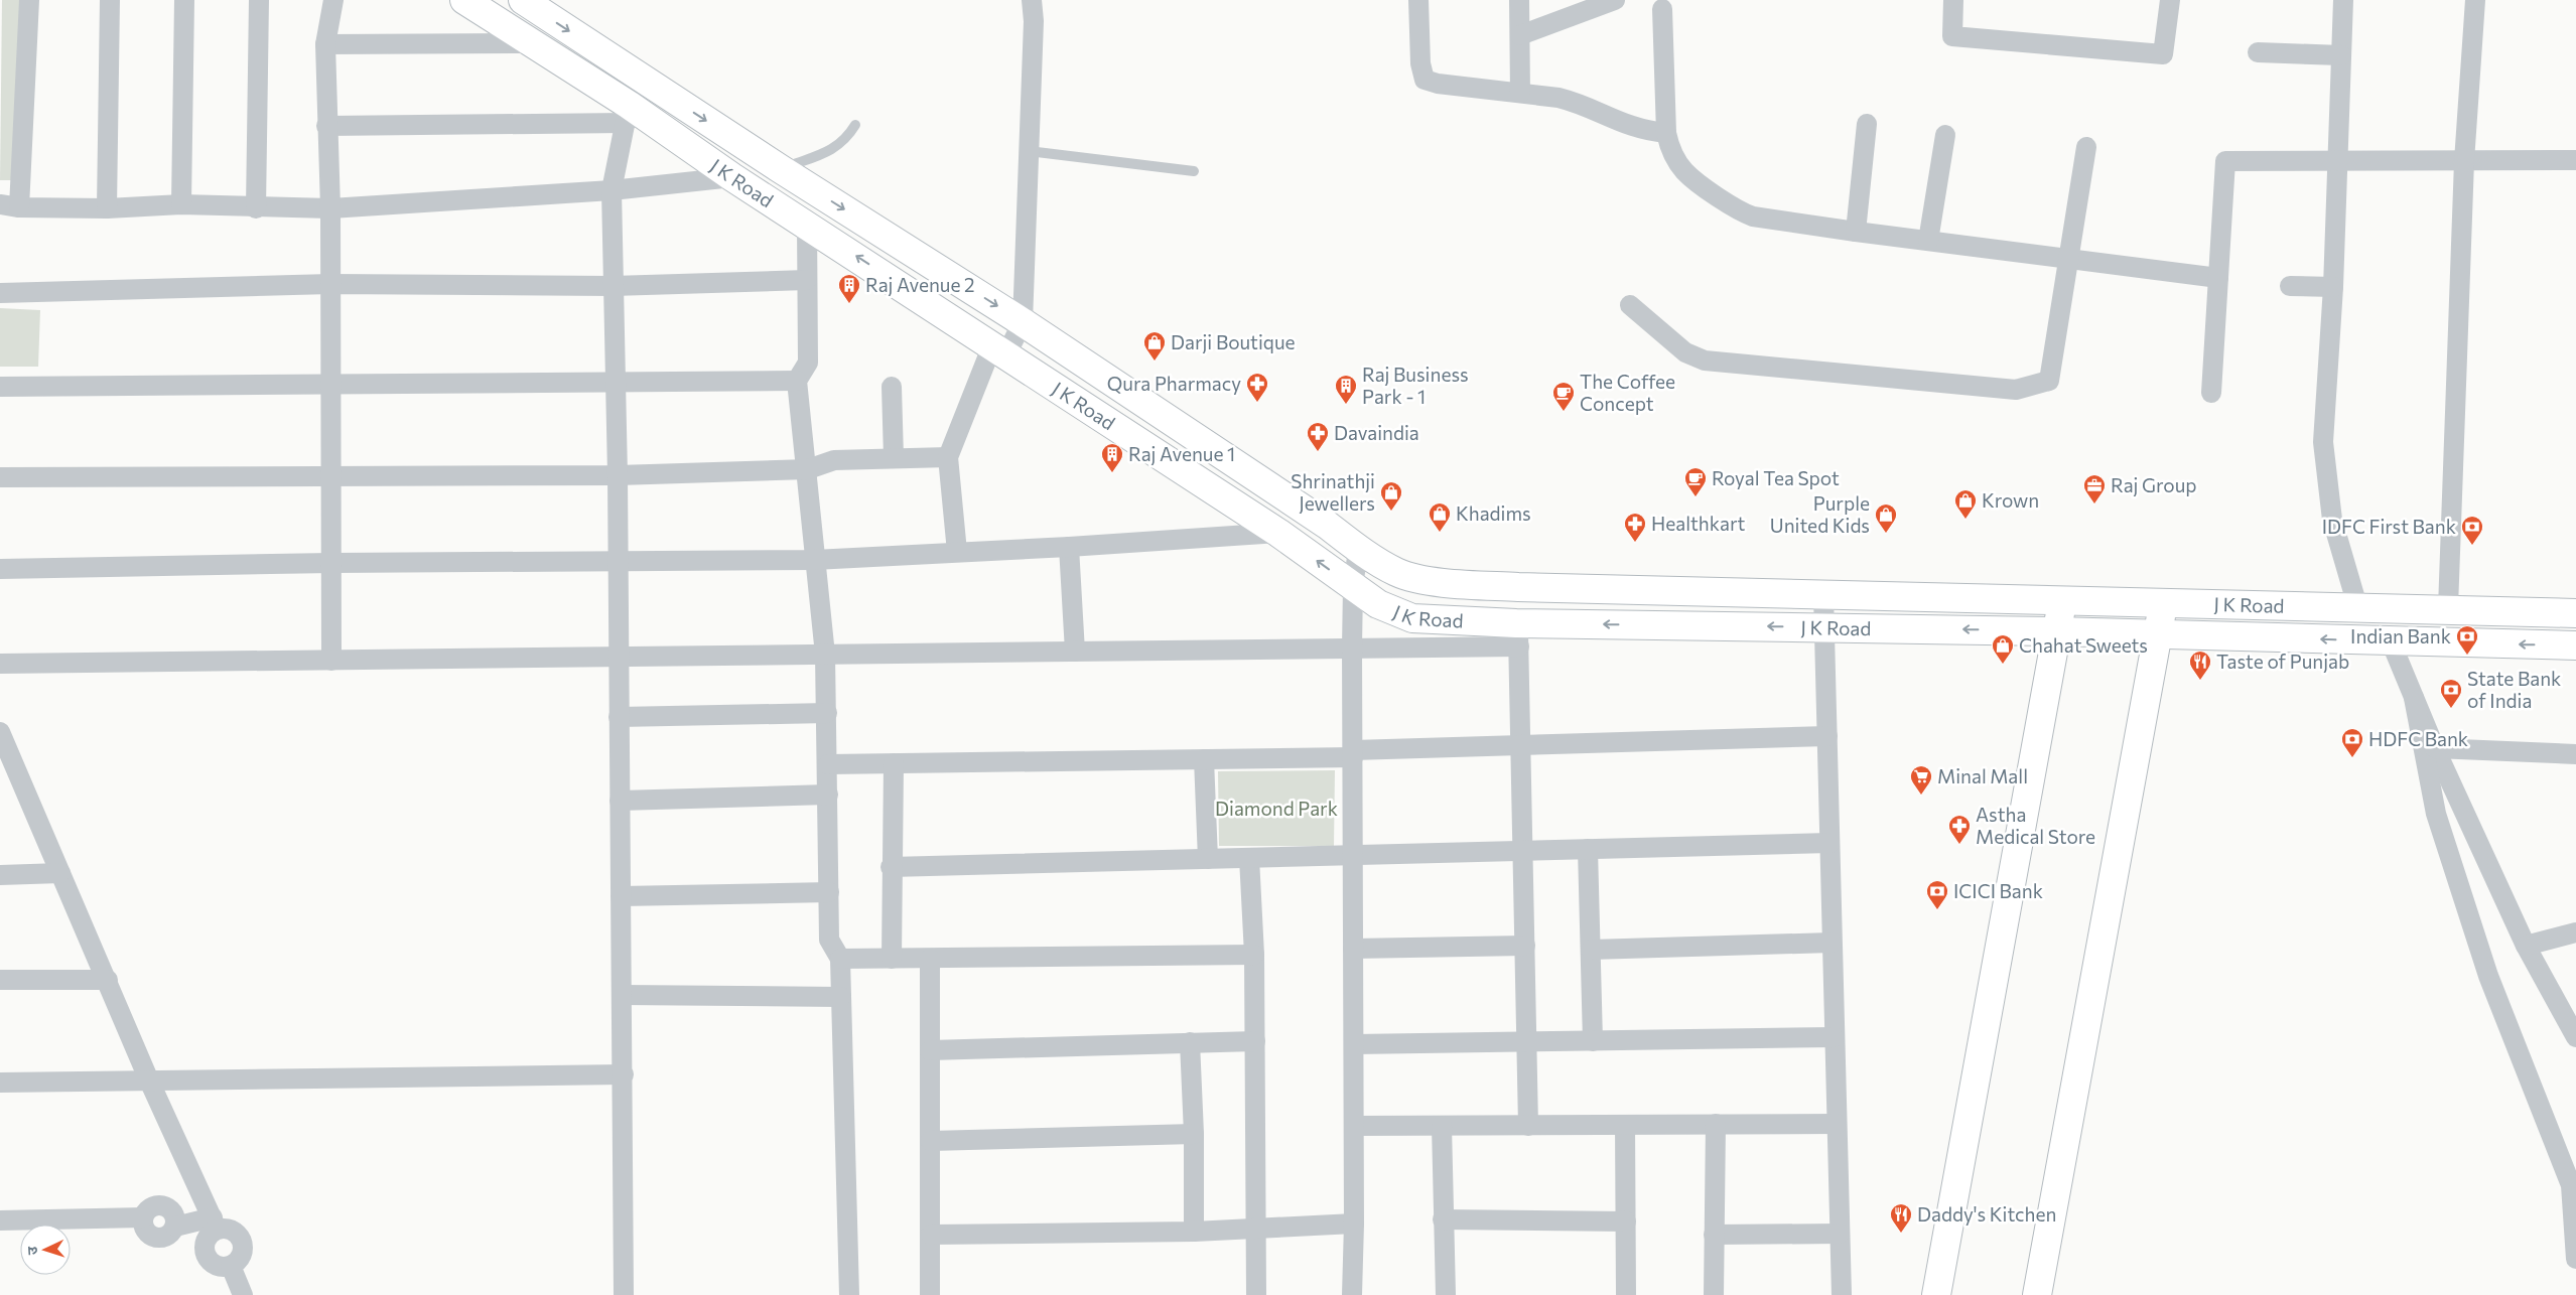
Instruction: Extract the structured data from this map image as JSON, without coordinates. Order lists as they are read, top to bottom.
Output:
{
  "streets": {
    "main road": ["J K Road"]
  },
  "parks": ["Diamond Park"],
  "places": {
    "building": ["Raj Avenue 2", "Raj Business Park - 1", "Raj Avenue 1"],
    "shop": [
      "Darji Boutique",
      "Shrinathji Jewellers",
      "Krown",
      "Khadims",
      "Purple United Kids",
      "Chahat Sweets"
    ],
    "pharmacy": [
      "Qura Pharmacy",
      "Davaindia",
      "Healthkart",
      "Astha Medical Store"
    ],
    "cafe": ["The Coffee Concept", "Royal Tea Spot"],
    "office": ["Raj Group"],
    "bank": [
      "IDFC First Bank",
      "Indian Bank",
      "State Bank of India",
      "HDFC Bank",
      "ICICI Bank"
    ],
    "restaurant": ["Taste of Punjab", "Daddy's Kitchen"],
    "supermarket": ["Minal Mall"]
  },
  "north": "left"
}
